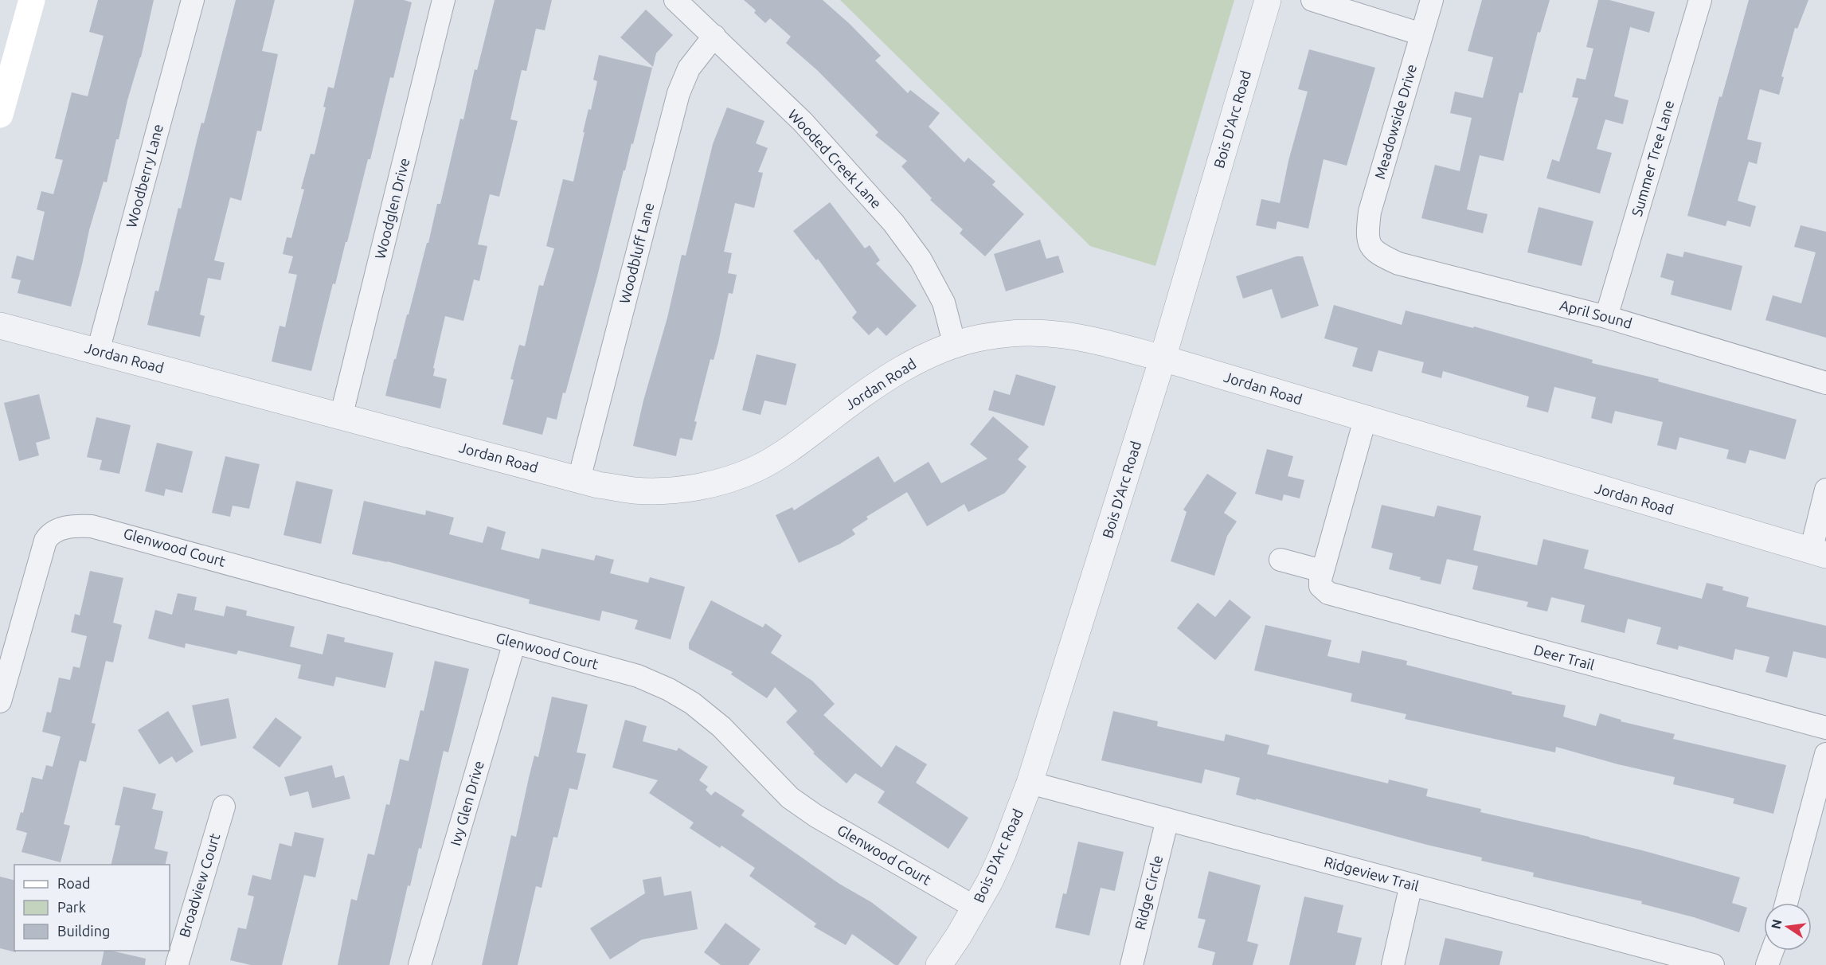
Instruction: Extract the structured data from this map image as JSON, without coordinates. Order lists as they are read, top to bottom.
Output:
{
  "streets": {
    "street": [
      "Bois D'Arc Road",
      "Meadowside Drive",
      "Summer Tree Lane",
      "Wooded Creek Lane",
      "Woodberry Lane",
      "Woodglen Drive",
      "Woodbluff Lane",
      "April Sound",
      "Jordan Road",
      "Glenwood Court",
      "Deer Trail",
      "Ivy Glen Drive",
      "Ridgeview Trail",
      "Broadview Court",
      "Ridge Circle"
    ]
  },
  "crossings": [
    ["Bois D'Arc Road", "Jordan Road"],
    ["Bois D'Arc Road", "Glenwood Court"],
    ["Bois D'Arc Road", "Ridgeview Trail"],
    ["Meadowside Drive", "April Sound"],
    ["Summer Tree Lane", "April Sound"],
    ["Wooded Creek Lane", "Woodbluff Lane"],
    ["Wooded Creek Lane", "Jordan Road"],
    ["Woodberry Lane", "Jordan Road"],
    ["Woodglen Drive", "Jordan Road"],
    ["Woodbluff Lane", "Jordan Road"],
    ["Jordan Road", "Deer Trail"],
    ["Glenwood Court", "Ivy Glen Drive"],
    ["Ridgeview Trail", "Ridge Circle"]
  ],
  "legend": ["Road", "Park", "Building"],
  "north": "left"
}
